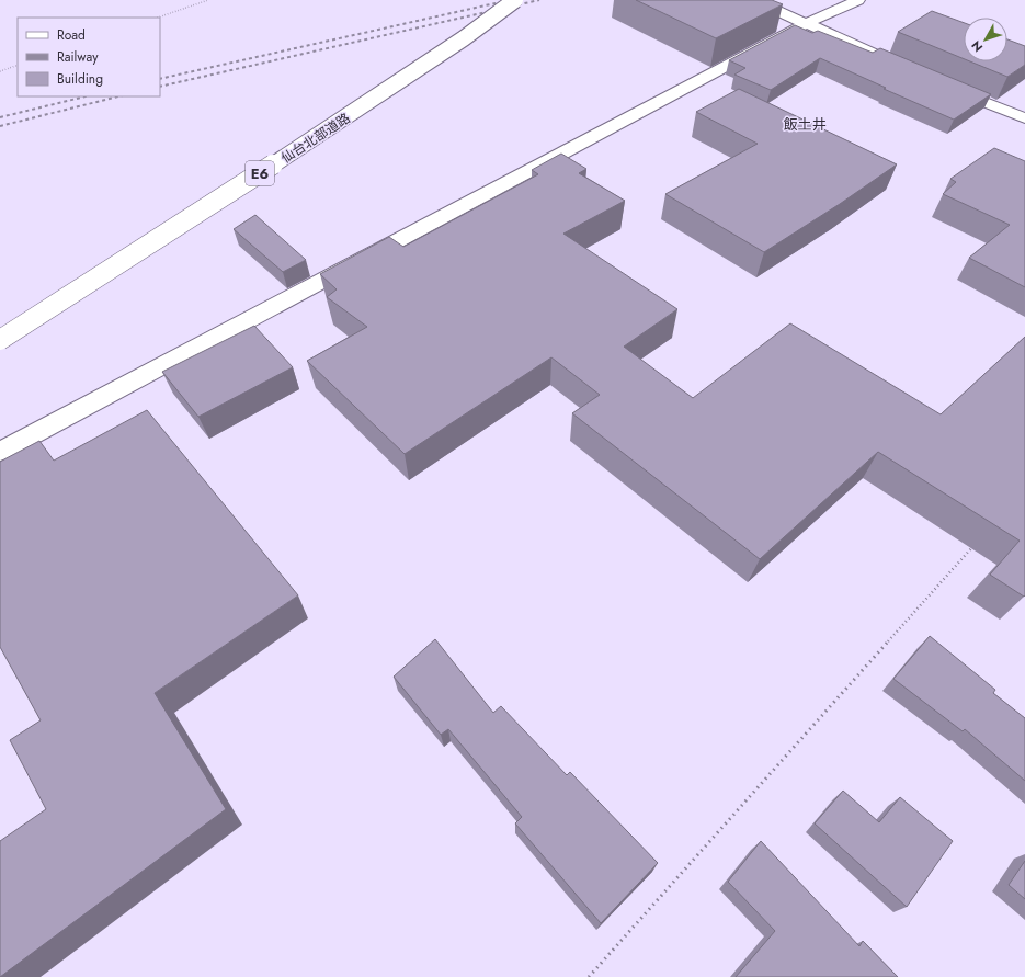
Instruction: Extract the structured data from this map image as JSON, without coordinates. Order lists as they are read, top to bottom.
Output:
{
  "streets": {
    "main road": ["仙台北部道路", "E6"]
  },
  "districts": ["飯土井"],
  "legend": ["Road", "Railway", "Building"],
  "north": "bottom left"
}
